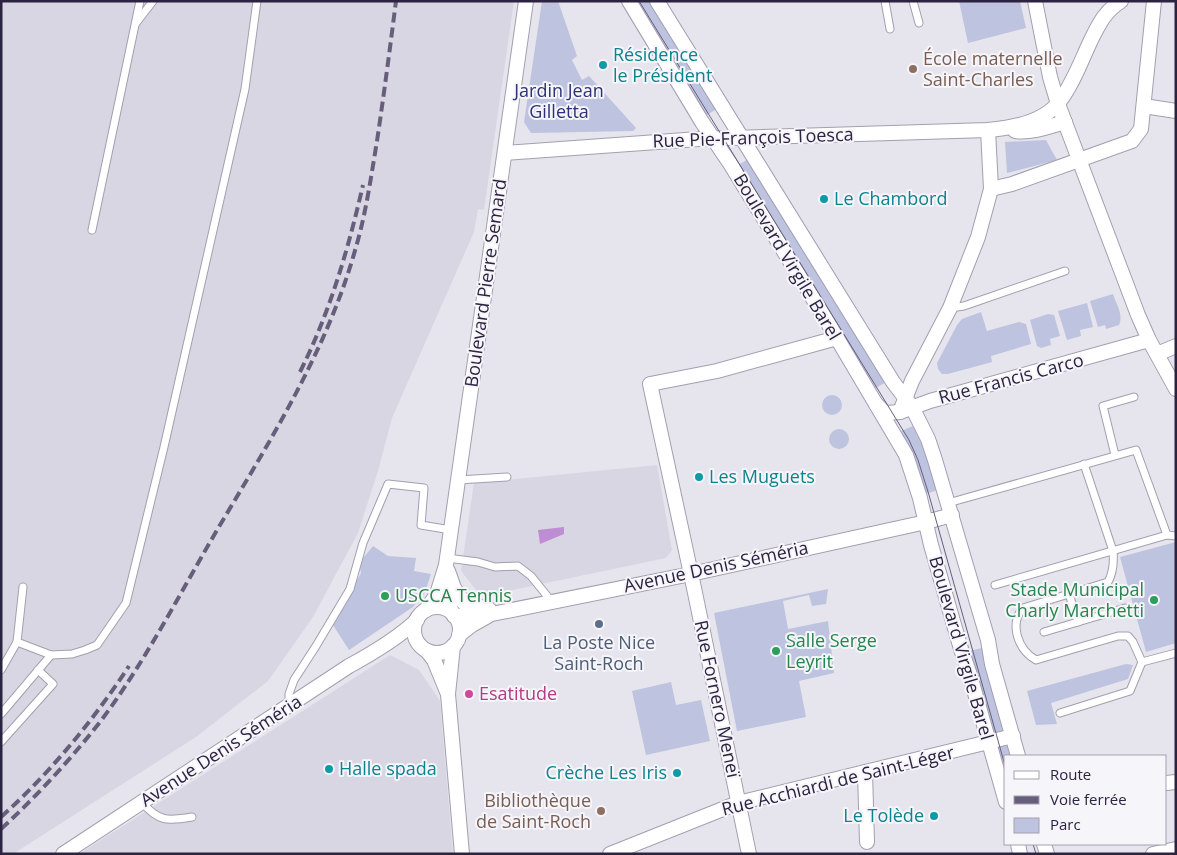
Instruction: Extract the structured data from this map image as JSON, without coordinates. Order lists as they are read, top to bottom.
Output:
{
  "streets": {
    "street": [
      "Rue Pie-François Toesca",
      "Boulevard Virgile Barel",
      "Boulevard Pierre Semard",
      "Rue Francis Carco",
      "Avenue Denis Séméria",
      "Rue Fornero Meneï",
      "Rue Acchiardi de Saint-Léger"
    ]
  },
  "crossings": [
    ["Rue Pie-François Toesca", "Boulevard Virgile Barel"],
    ["Rue Pie-François Toesca", "Boulevard Pierre Semard"],
    ["Boulevard Virgile Barel", "Rue Francis Carco"],
    ["Boulevard Virgile Barel", "Avenue Denis Séméria"],
    ["Boulevard Virgile Barel", "Rue Fornero Meneï"],
    ["Boulevard Virgile Barel", "Rue Acchiardi de Saint-Léger"],
    ["Boulevard Pierre Semard", "Avenue Denis Séméria"],
    ["Avenue Denis Séméria", "Rue Fornero Meneï"],
    ["Rue Fornero Meneï", "Rue Acchiardi de Saint-Léger"]
  ],
  "parks": ["Jardin Jean Gilletta"],
  "places": [
    "Résidence le Président",
    "École maternelle Saint-Charles",
    "Le Chambord",
    "Les Muguets",
    "USCCA Tennis",
    "Stade Municipal Charly Marchetti",
    "La Poste Nice Saint-Roch",
    "Salle Serge Leyrit",
    "Esatitude",
    "Halle spada",
    "Crèche Les Iris",
    "Bibliothèque de Saint-Roch",
    "Le Tolède"
  ],
  "legend": ["Route", "Voie ferrée", "Parc"]
}
